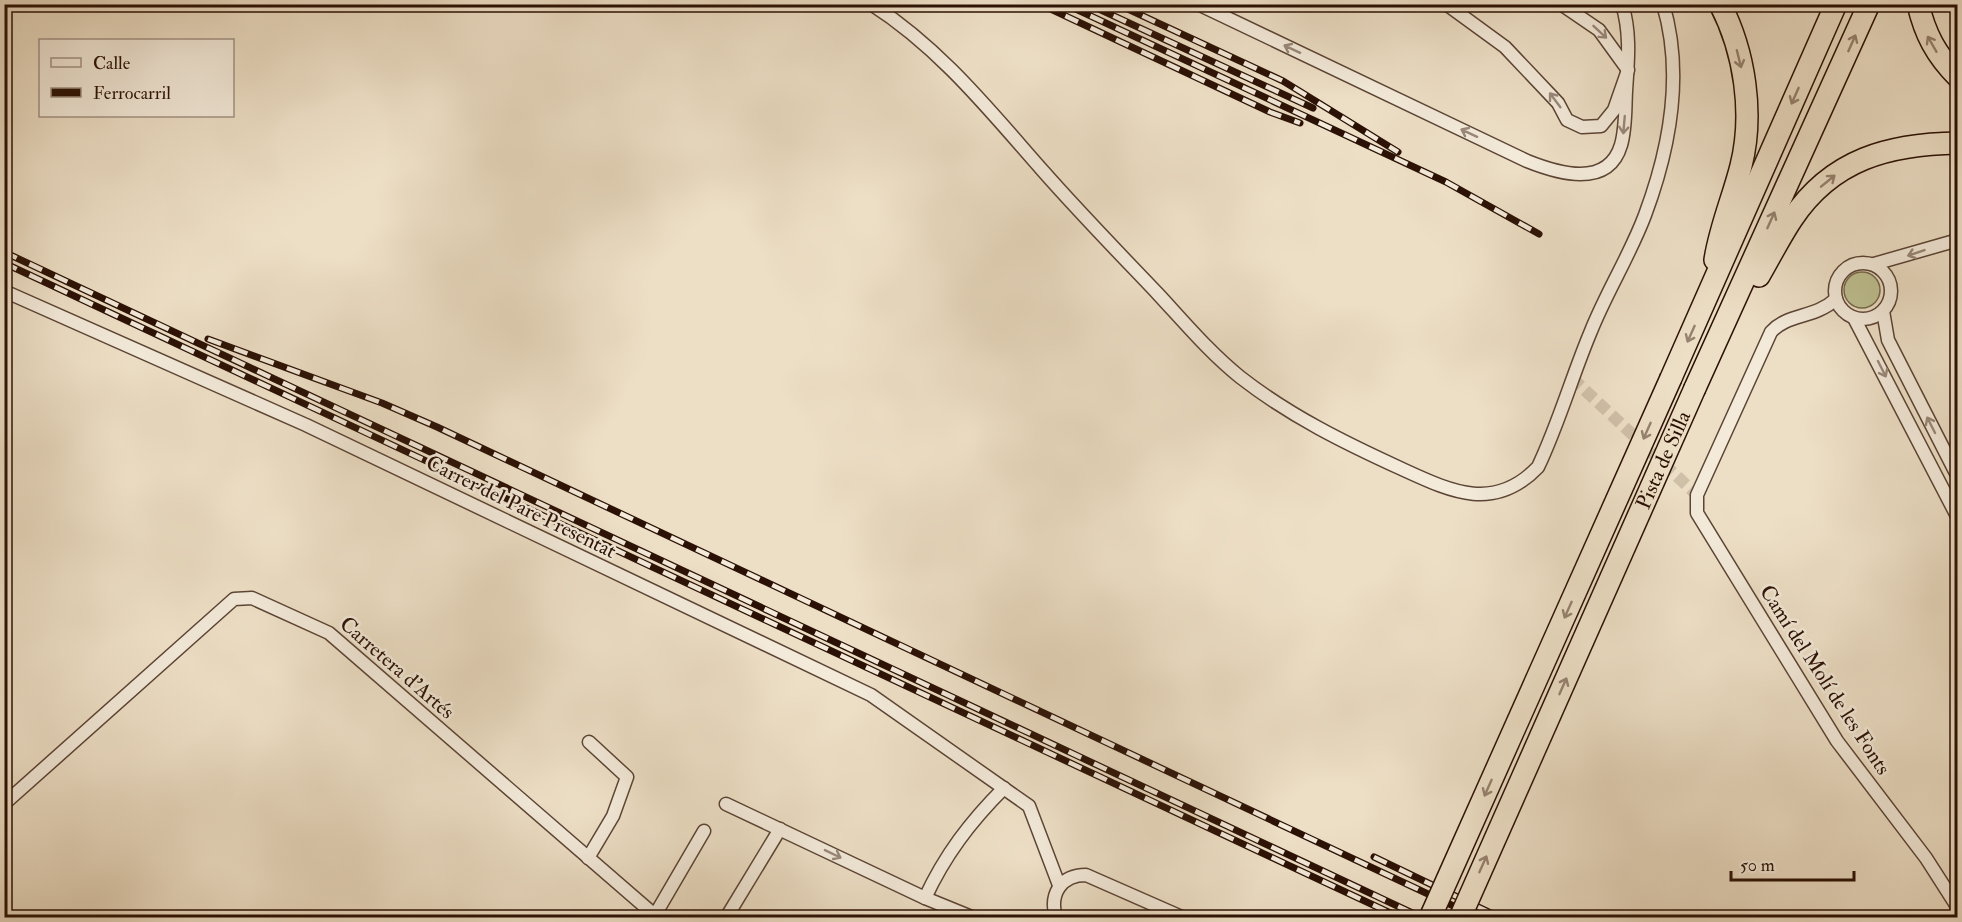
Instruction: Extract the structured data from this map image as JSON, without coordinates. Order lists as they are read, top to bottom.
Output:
{
  "streets": {
    "highway": ["Pista de Silla"],
    "street": ["Carrer del Pare Presentat", "Carretera d'Artés", "Camí del Molí de les Fonts"]
  },
  "legend": ["Calle", "Ferrocarril"],
  "scale_bar": "50 m"
}
